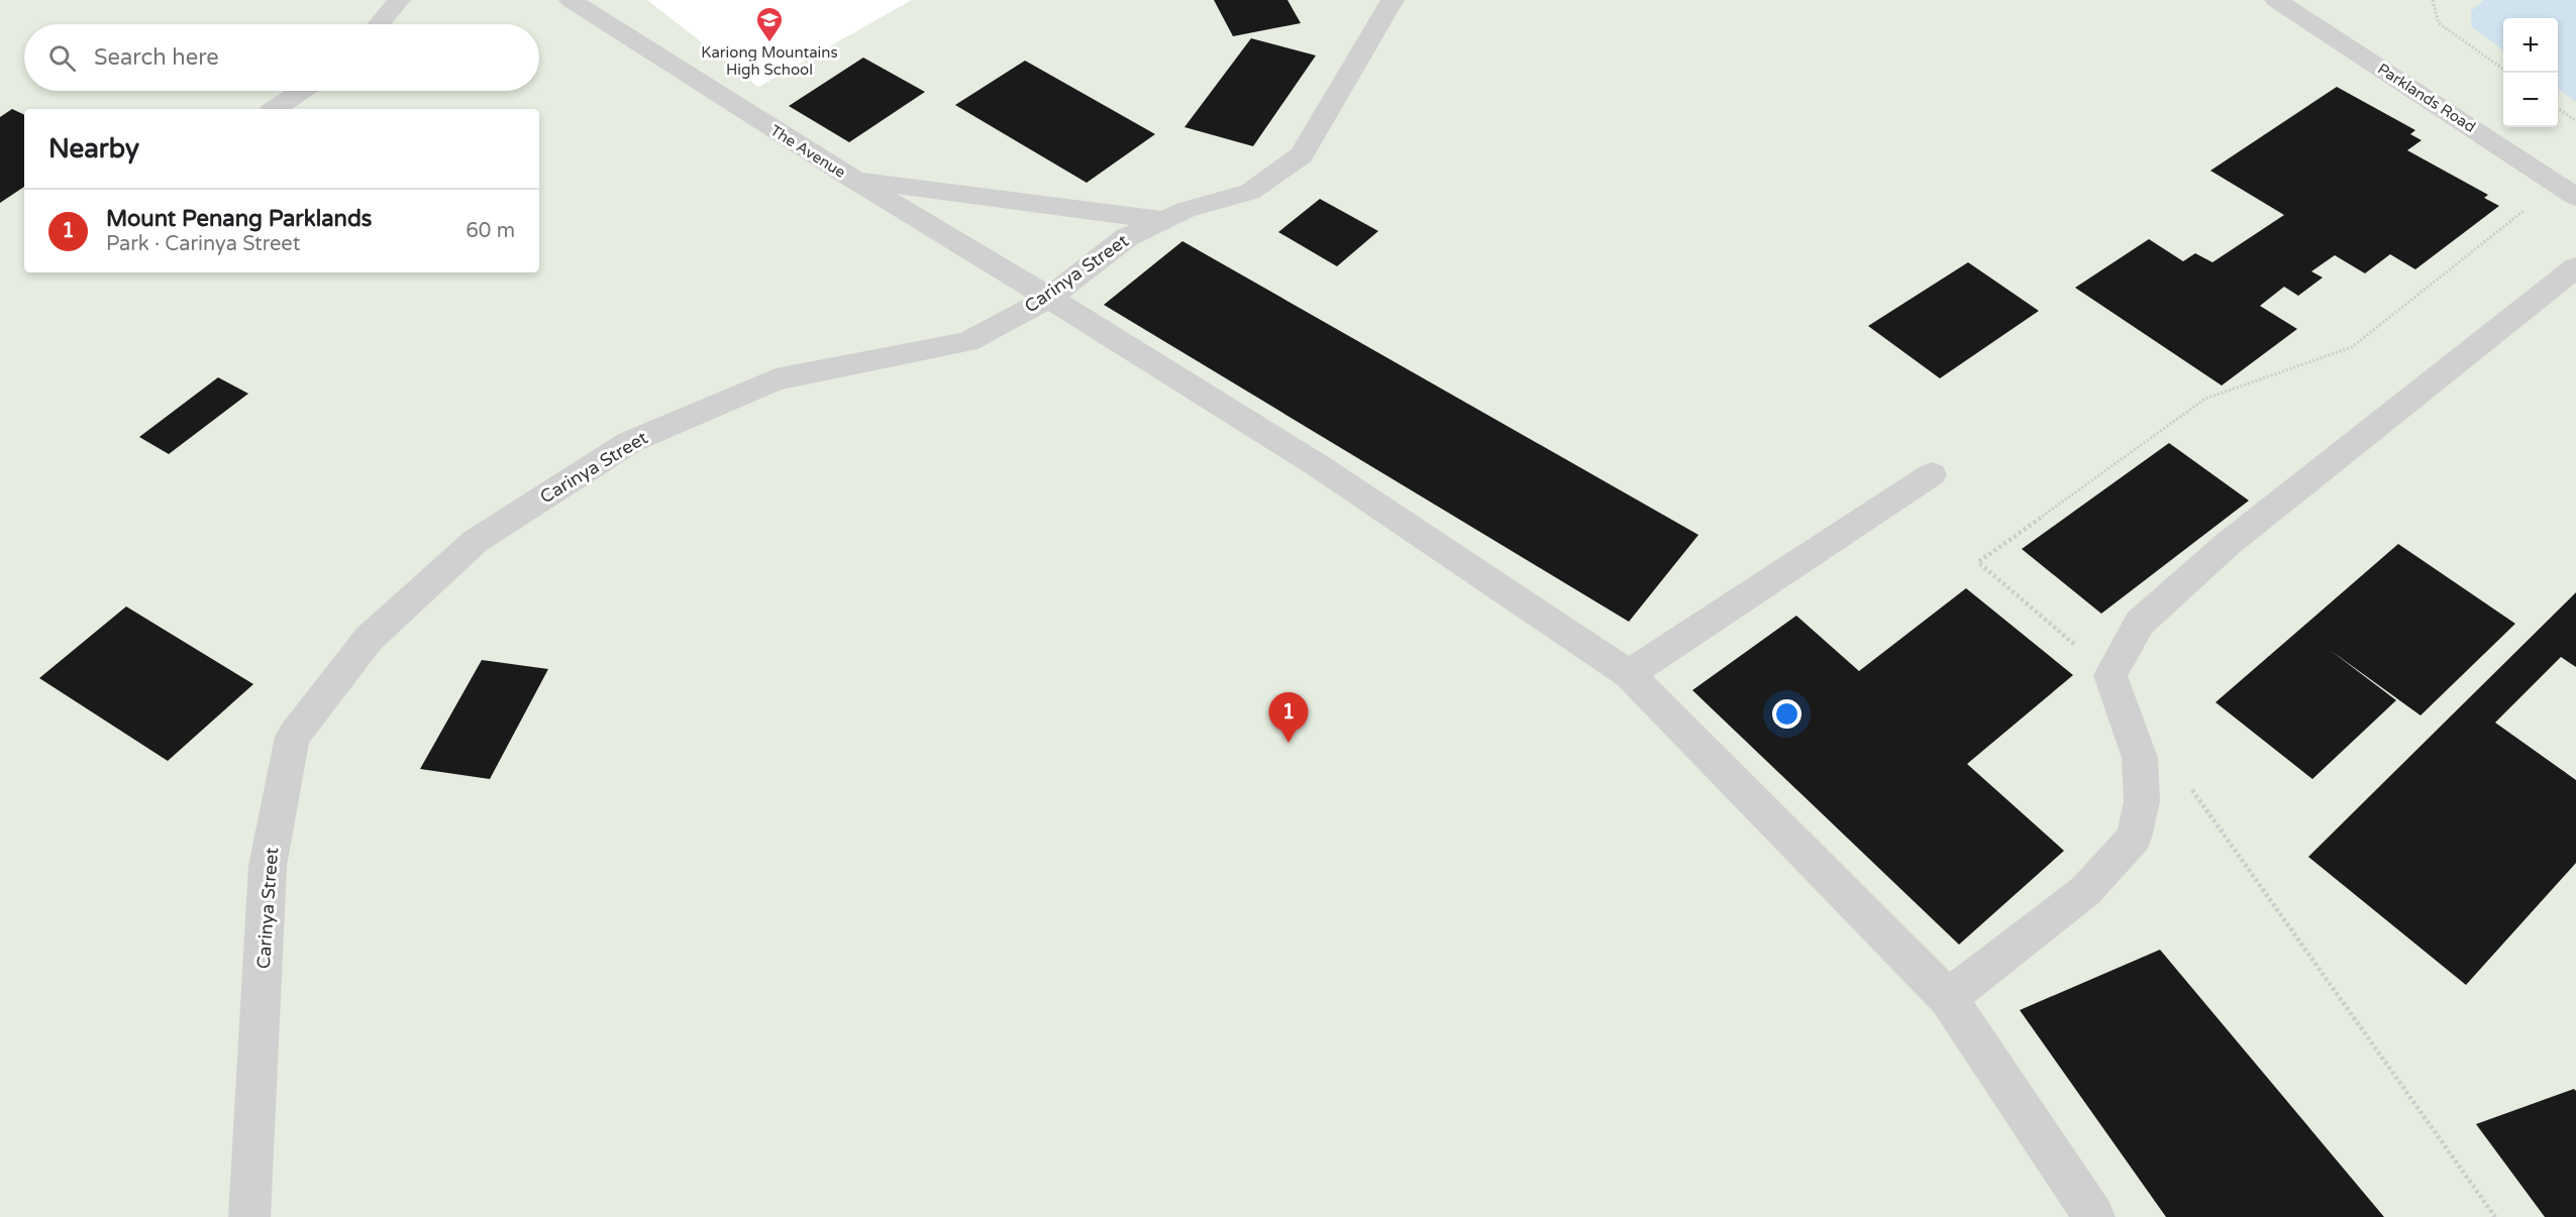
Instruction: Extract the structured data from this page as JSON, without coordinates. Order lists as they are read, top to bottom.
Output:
{
  "streets": {
    "street": ["Parklands Road", "The Avenue", "Carinya Street"]
  },
  "crossings": [
    ["The Avenue", "Carinya Street"]
  ],
  "places": {
    "school or university": ["Kariong Mountains High School"]
  },
  "page": {
    "map_buttons": ["+", "−"],
    "search": "Search here",
    "heading": "Nearby",
    "list": [
      {
        "mark": "1",
        "name": "Mount Penang Parklands",
        "note": "Park · Carinya Street",
        "value": "60 m"
      }
    ],
    "pins": "1"
  }
}
